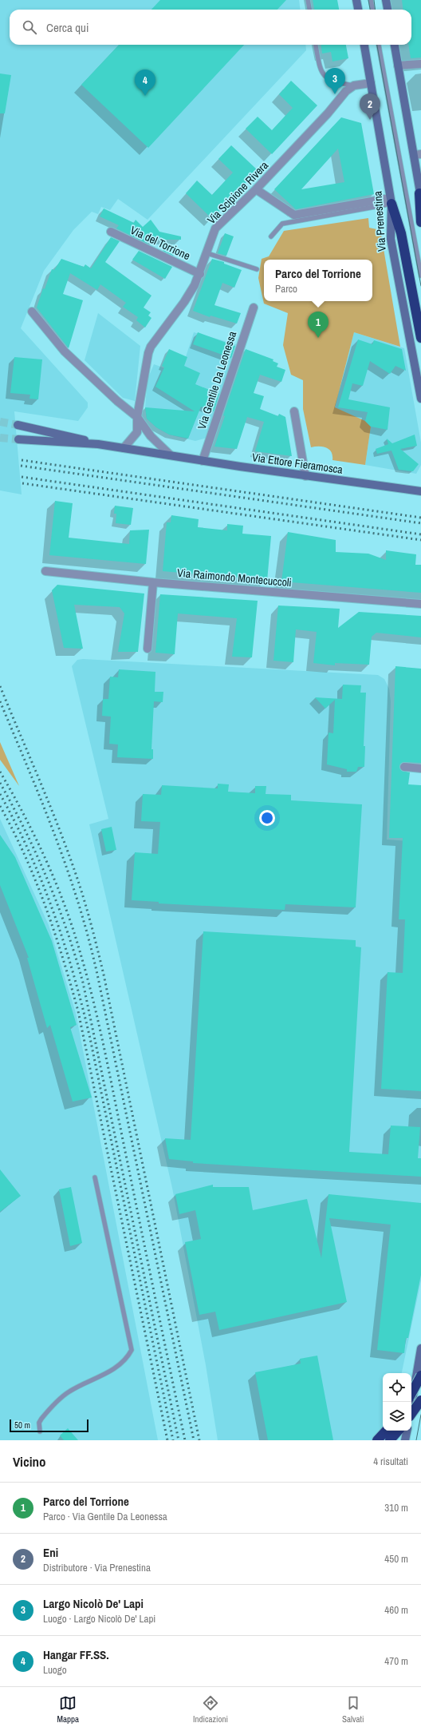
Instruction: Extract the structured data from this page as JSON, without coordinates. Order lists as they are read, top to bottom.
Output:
{
  "streets": {
    "main road": ["Via Prenestina", "Via Ettore Fieramosca"],
    "street": [
      "Via Scipione Rivera",
      "Via del Torrione",
      "Via Gentile Da Leonessa",
      "Via Raimondo Montecuccoli"
    ]
  },
  "crossings": [
    ["Via Scipione Rivera", "Via del Torrione"],
    ["Via Gentile Da Leonessa", "Via Ettore Fieramosca"]
  ],
  "scale_bar": "50 m",
  "page": {
    "search": "Cerca qui",
    "pins": [
      "3",
      "4",
      "2",
      "1"
    ],
    "popup": ["Parco del Torrione", "Parco"],
    "scale": "50 m",
    "heading": ["Vicino", "4 risultati"],
    "list": [
      {
        "mark": "1",
        "name": "Parco del Torrione",
        "note": "Parco · Via Gentile Da Leonessa",
        "value": "310 m"
      },
      {
        "mark": "2",
        "name": "Eni",
        "note": "Distributore · Via Prenestina",
        "value": "450 m"
      },
      {
        "mark": "3",
        "name": "Largo Nicolò De' Lapi",
        "note": "Luogo · Largo Nicolò De' Lapi",
        "value": "460 m"
      },
      {
        "mark": "4",
        "name": "Hangar FF.SS.",
        "note": "Luogo",
        "value": "470 m"
      }
    ],
    "nav": ["Mappa", "Indicazioni", "Salvati"]
  }
}
